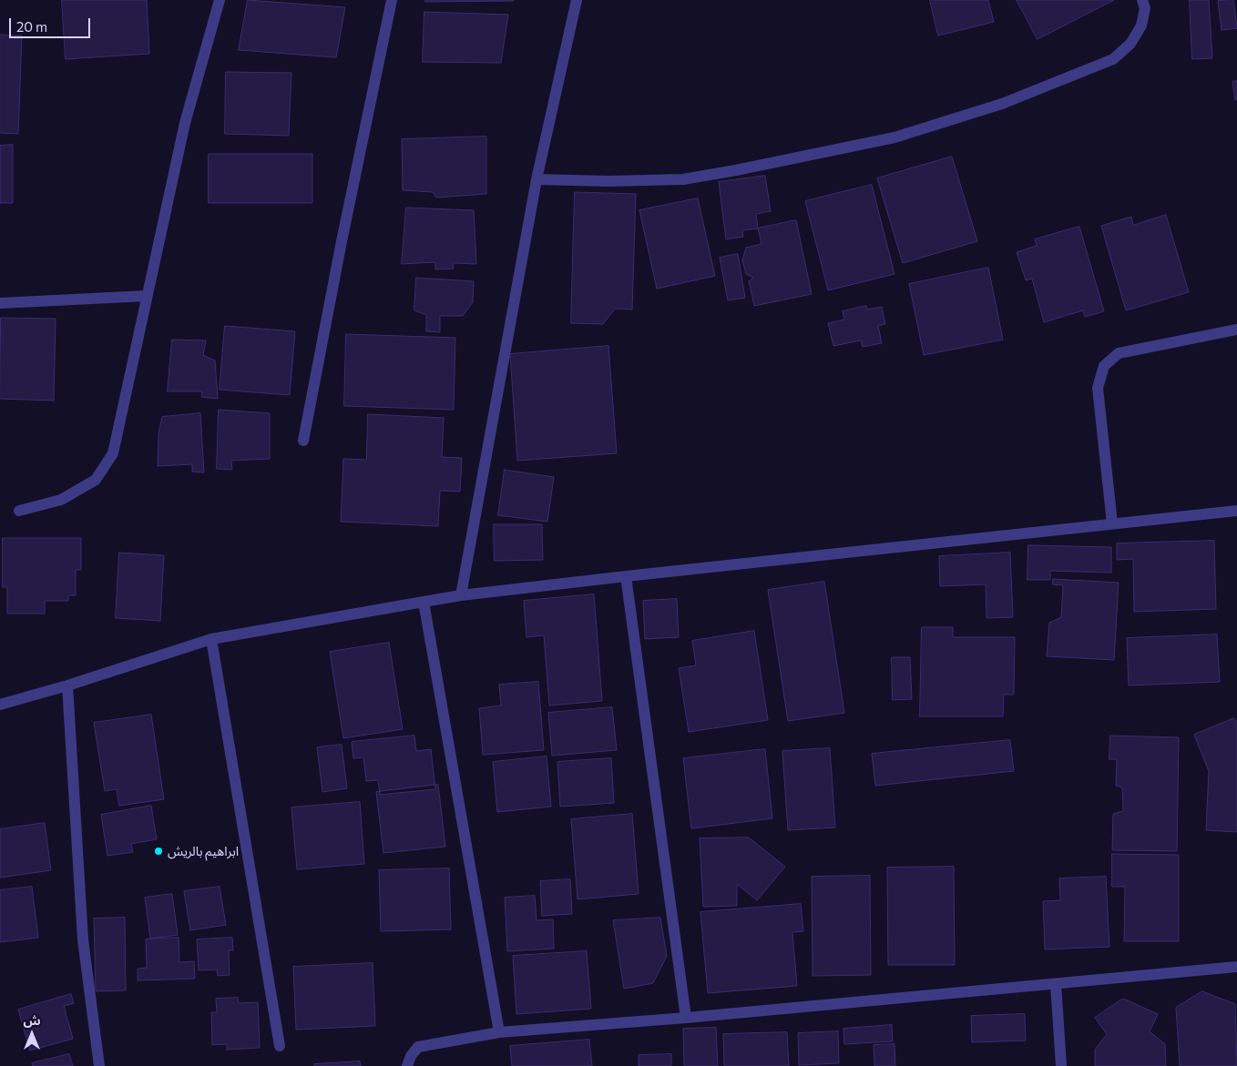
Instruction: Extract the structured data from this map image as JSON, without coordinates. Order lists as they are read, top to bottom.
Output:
{
  "places": ["ابراهيم بالريش"],
  "scale_bar": "20 m",
  "north": "top"
}
